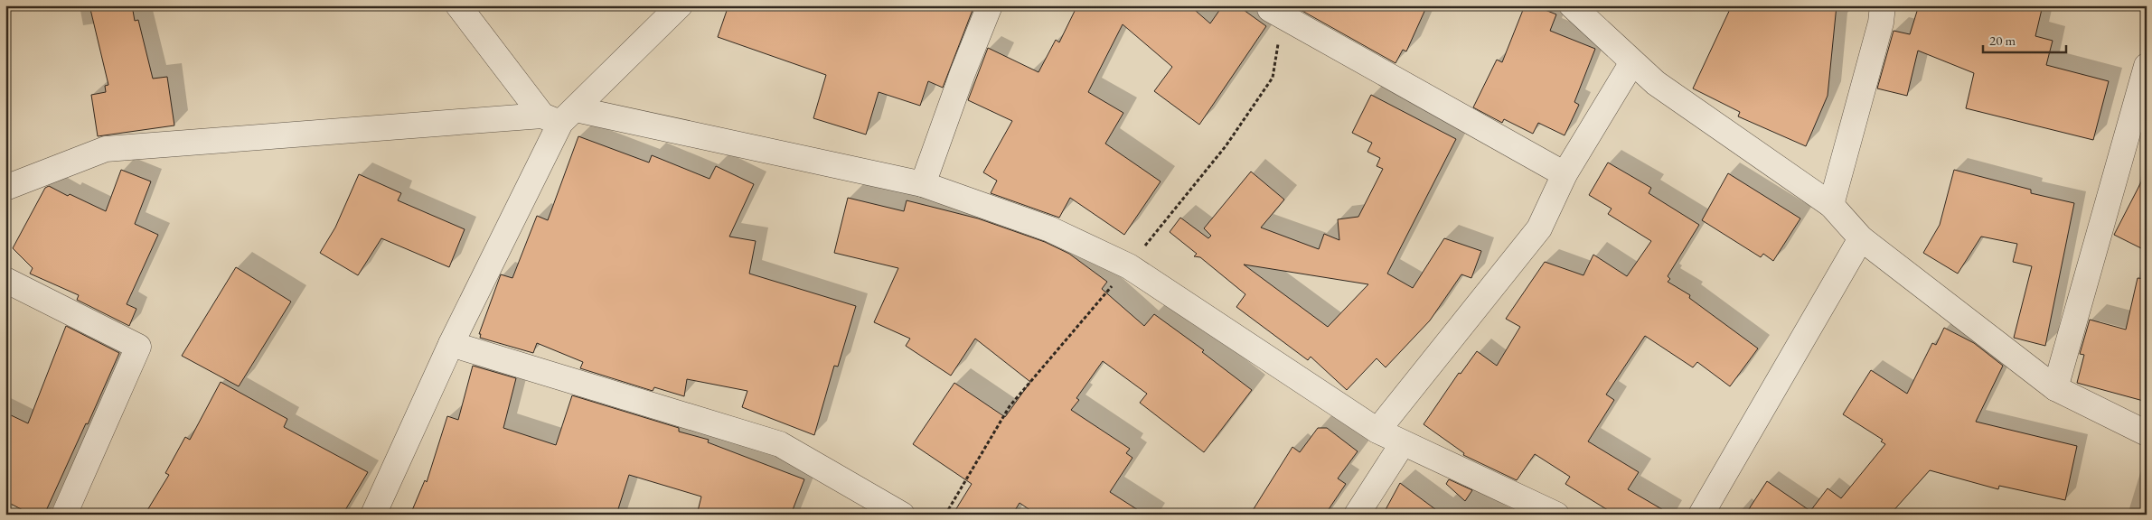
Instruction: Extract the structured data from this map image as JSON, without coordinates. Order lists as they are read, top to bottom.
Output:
{
  "scale_bar": "20 m"
}
